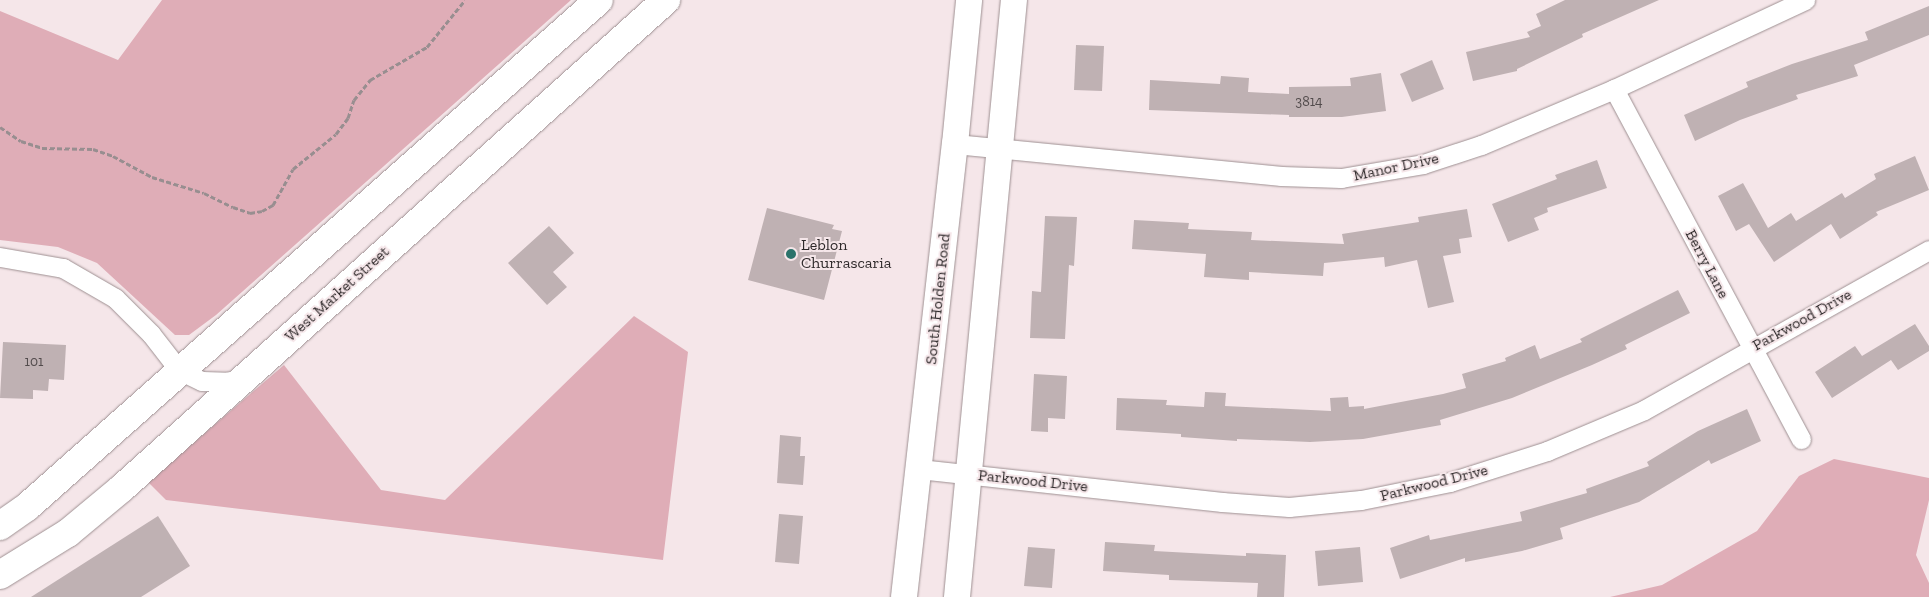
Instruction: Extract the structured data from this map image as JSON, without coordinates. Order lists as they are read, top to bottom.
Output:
{
  "streets": {
    "main road": ["West Market Street", "South Holden Road"],
    "street": ["Manor Drive", "Berry Lane", "Parkwood Drive"]
  },
  "crossings": [
    ["Manor Drive", "Berry Lane"],
    ["Manor Drive", "South Holden Road"],
    ["Berry Lane", "Parkwood Drive"],
    ["South Holden Road", "Parkwood Drive"]
  ],
  "places": ["Leblon Churrascaria"],
  "house_numbers": ["3814", "101"]
}
